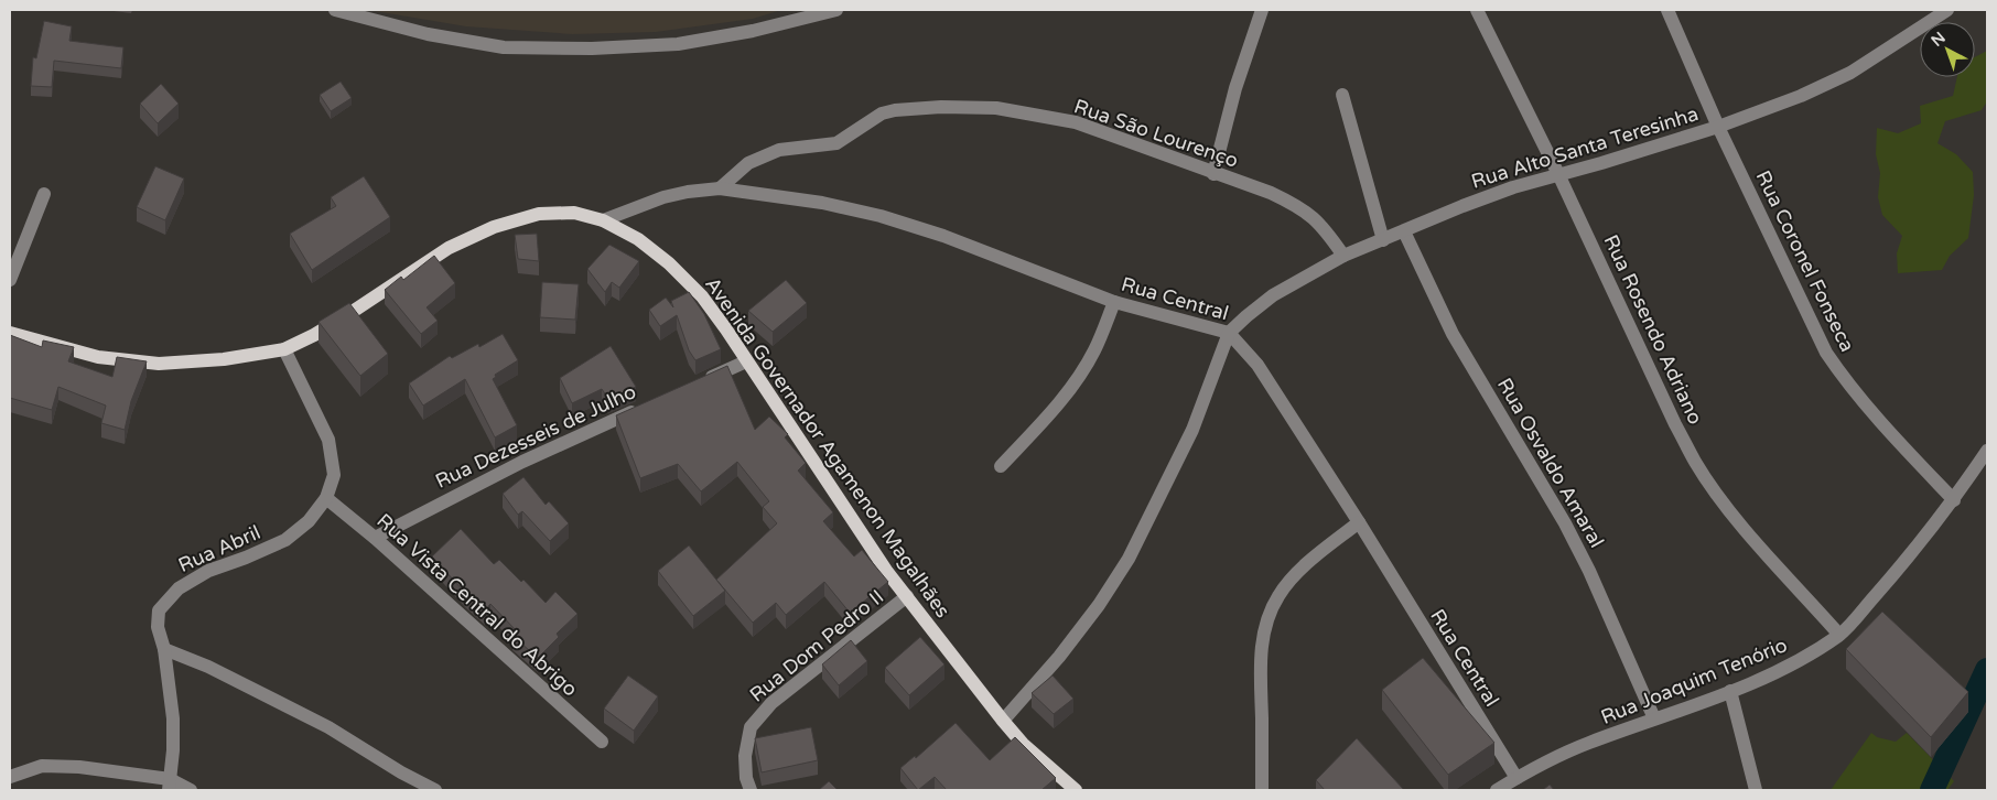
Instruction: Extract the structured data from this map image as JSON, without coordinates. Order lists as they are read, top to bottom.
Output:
{
  "streets": {
    "main road": ["Avenida Governador Agamenon Magalhães"],
    "street": [
      "Rua São Lourenço",
      "Rua Alto Santa Teresinha",
      "Rua Coronel Fonseca",
      "Rua Central",
      "Rua Rosendo Adriano",
      "Rua Dezesseis de Julho",
      "Rua Osvaldo Amaral",
      "Rua Abril",
      "Rua Vista Central do Abrigo",
      "Rua Dom Pedro II",
      "Rua Joaquim Tenório"
    ]
  },
  "crossings": [
    ["Rua São Lourenço", "Rua Alto Santa Teresinha"],
    ["Rua São Lourenço", "Rua Central"],
    ["Rua Alto Santa Teresinha", "Rua Coronel Fonseca"],
    ["Rua Alto Santa Teresinha", "Rua Central"],
    ["Rua Alto Santa Teresinha", "Rua Rosendo Adriano"],
    ["Rua Alto Santa Teresinha", "Avenida Governador Agamenon Magalhães"],
    ["Rua Alto Santa Teresinha", "Rua Osvaldo Amaral"],
    ["Rua Coronel Fonseca", "Rua Joaquim Tenório"],
    ["Rua Central", "Avenida Governador Agamenon Magalhães"],
    ["Rua Central", "Rua Joaquim Tenório"],
    ["Rua Rosendo Adriano", "Rua Joaquim Tenório"],
    ["Rua Dezesseis de Julho", "Rua Vista Central do Abrigo"],
    ["Avenida Governador Agamenon Magalhães", "Rua Dom Pedro II"],
    ["Rua Osvaldo Amaral", "Rua Joaquim Tenório"],
    ["Rua Abril", "Rua Vista Central do Abrigo"]
  ],
  "north": "top left"
}
